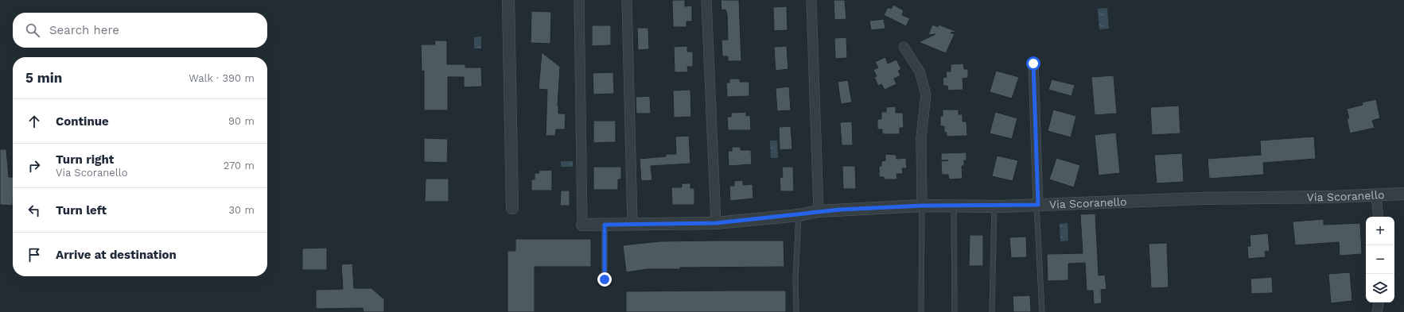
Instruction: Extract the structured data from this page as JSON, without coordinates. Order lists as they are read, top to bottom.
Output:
{
  "streets": {
    "street": ["Via Scoranello"]
  },
  "page": {
    "search": "Search here",
    "heading": ["5 min", "Walk · 390 m"],
    "list": [
      ["Continue", "90 m"],
      ["Turn right", "Via Scoranello", "270 m"],
      ["Turn left", "30 m"],
      "Arrive at destination"
    ],
    "map_buttons": ["+", "−"]
  }
}
